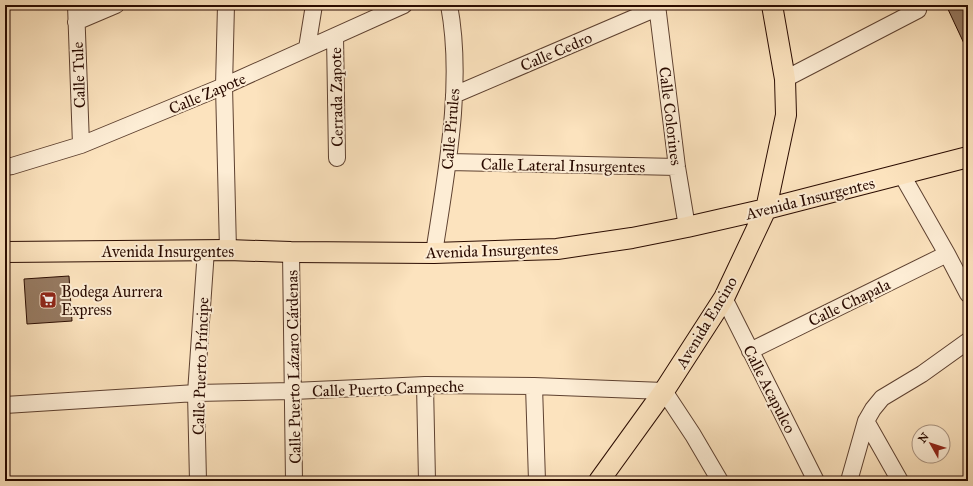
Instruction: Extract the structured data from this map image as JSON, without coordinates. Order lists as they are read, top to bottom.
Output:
{
  "streets": {
    "main road": ["Avenida Insurgentes", "Avenida Encino"],
    "street": [
      "Calle Cedro",
      "Calle Tule",
      "Calle Zapote",
      "Cerrada Zapote",
      "Calle Colorines",
      "Calle Pirules",
      "Calle Lateral Insurgentes",
      "Calle Chapala",
      "Calle Puerto Príncipe",
      "Calle Puerto Lázaro Cárdenas",
      "Calle Puerto Campeche",
      "Calle Acapulco"
    ]
  },
  "crossings": [
    ["Calle Cedro", "Calle Colorines"],
    ["Calle Cedro", "Calle Pirules"],
    ["Calle Tule", "Calle Zapote"],
    ["Calle Zapote", "Cerrada Zapote"],
    ["Calle Colorines", "Calle Lateral Insurgentes"],
    ["Calle Colorines", "Avenida Insurgentes"],
    ["Calle Pirules", "Calle Lateral Insurgentes"],
    ["Calle Pirules", "Avenida Insurgentes"],
    ["Avenida Insurgentes", "Avenida Encino"],
    ["Avenida Insurgentes", "Calle Puerto Príncipe"],
    ["Avenida Insurgentes", "Calle Puerto Lázaro Cárdenas"],
    ["Calle Chapala", "Calle Acapulco"],
    ["Avenida Encino", "Calle Puerto Campeche"],
    ["Avenida Encino", "Calle Acapulco"],
    ["Calle Puerto Príncipe", "Calle Puerto Campeche"],
    ["Calle Puerto Lázaro Cárdenas", "Calle Puerto Campeche"]
  ],
  "places": {
    "supermarket": ["Bodega Aurrera Express"]
  },
  "north": "top left"
}
